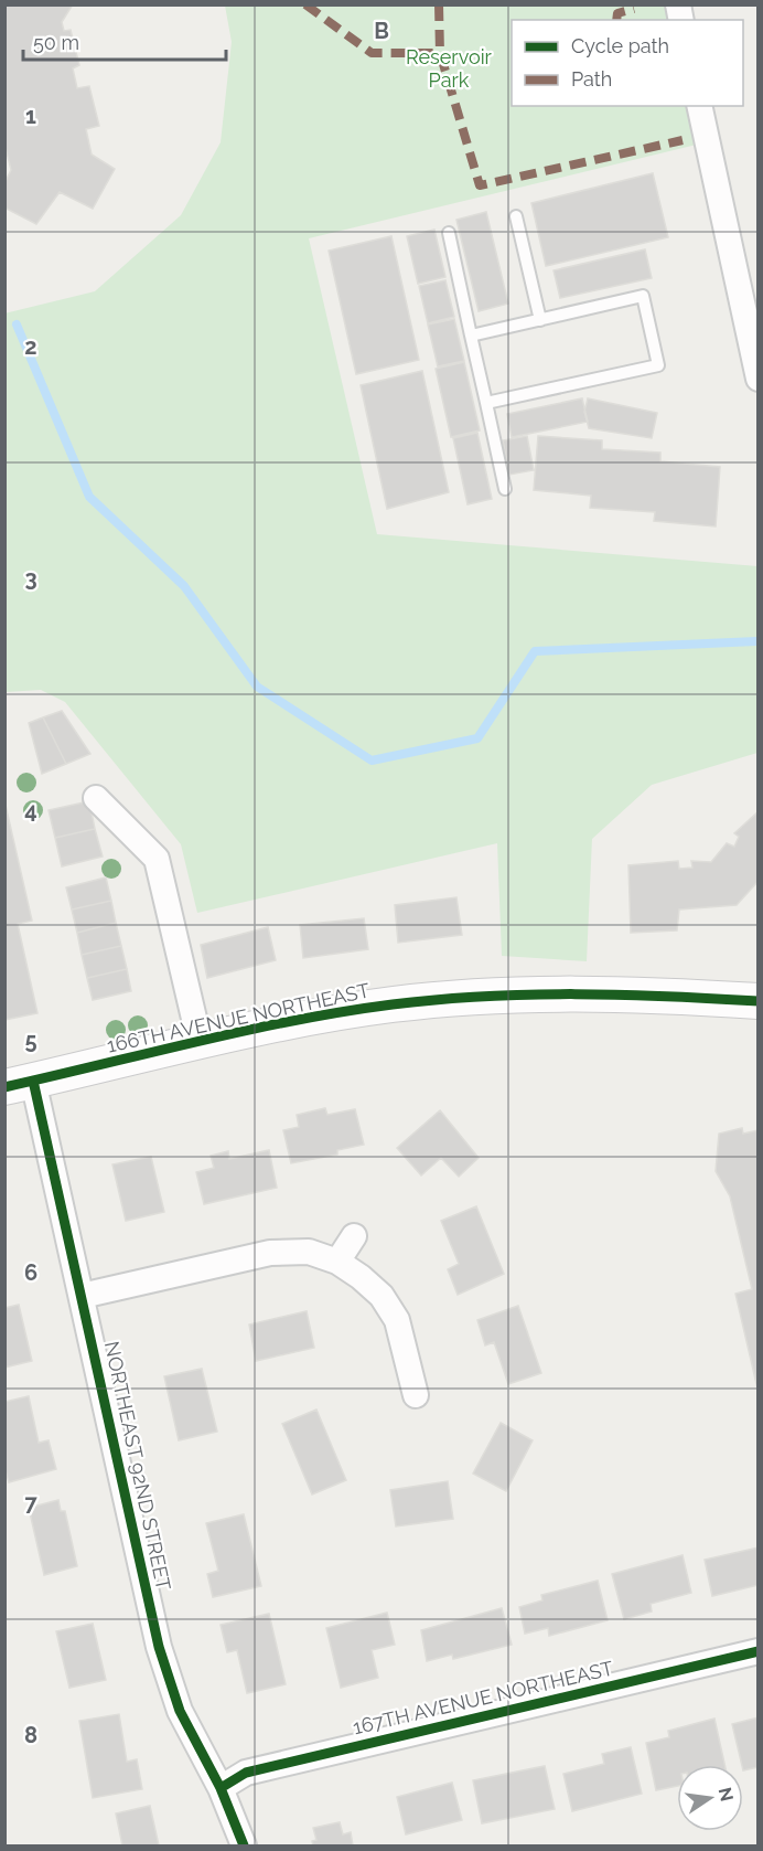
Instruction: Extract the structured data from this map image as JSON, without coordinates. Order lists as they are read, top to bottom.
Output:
{
  "streets": {
    "street": ["166TH AVENUE NORTHEAST", "NORTHEAST 92ND STREET", "167TH AVENUE NORTHEAST"]
  },
  "crossings": [
    ["166TH AVENUE NORTHEAST", "NORTHEAST 92ND STREET"],
    ["NORTHEAST 92ND STREET", "167TH AVENUE NORTHEAST"]
  ],
  "parks": ["Reservoir Park"],
  "legend": ["Cycle path", "Path"],
  "scale_bar": "50 m",
  "north": "right",
  "grid": {
    "columns": ["B"],
    "rows": [
      "1",
      "2",
      "3",
      "4",
      "5",
      "6",
      "7",
      "8"
    ]
  }
}
